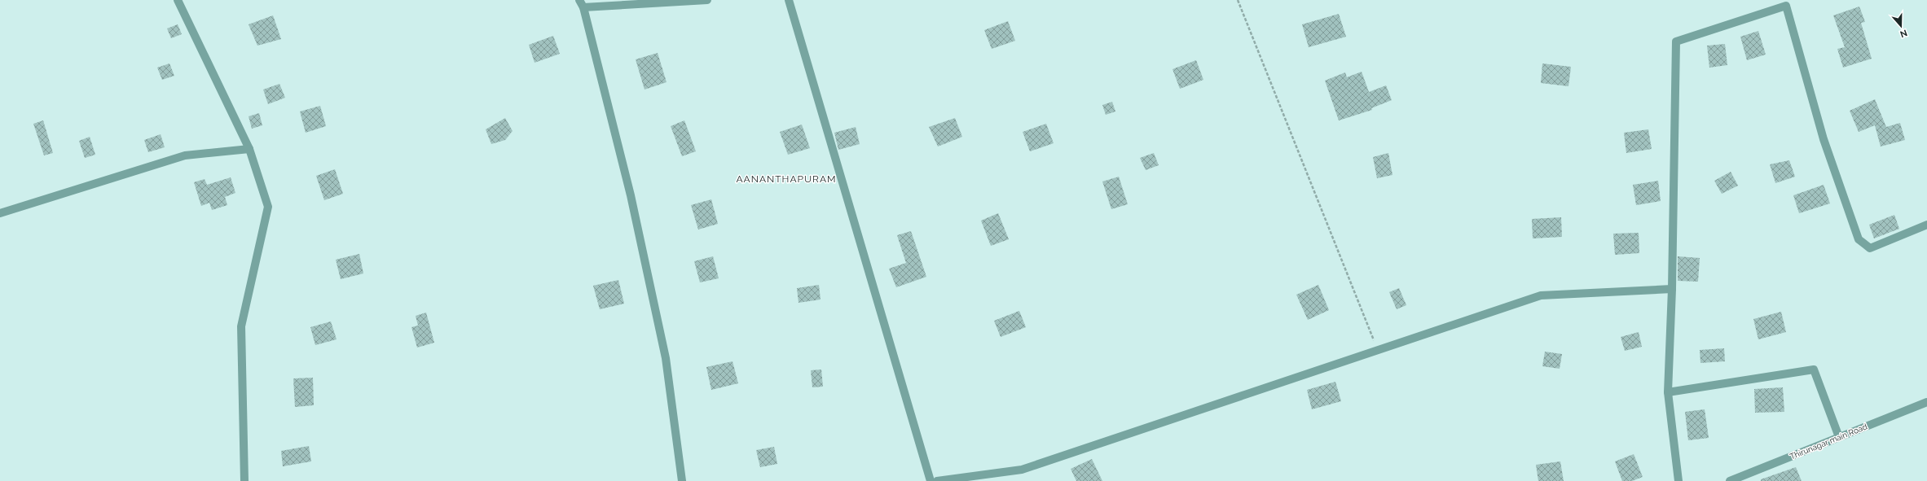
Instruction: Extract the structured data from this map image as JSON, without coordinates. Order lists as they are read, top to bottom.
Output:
{
  "streets": {
    "street": ["Thirunagar main Road"]
  },
  "districts": ["AANANTHAPURAM"],
  "north": "bottom"
}
